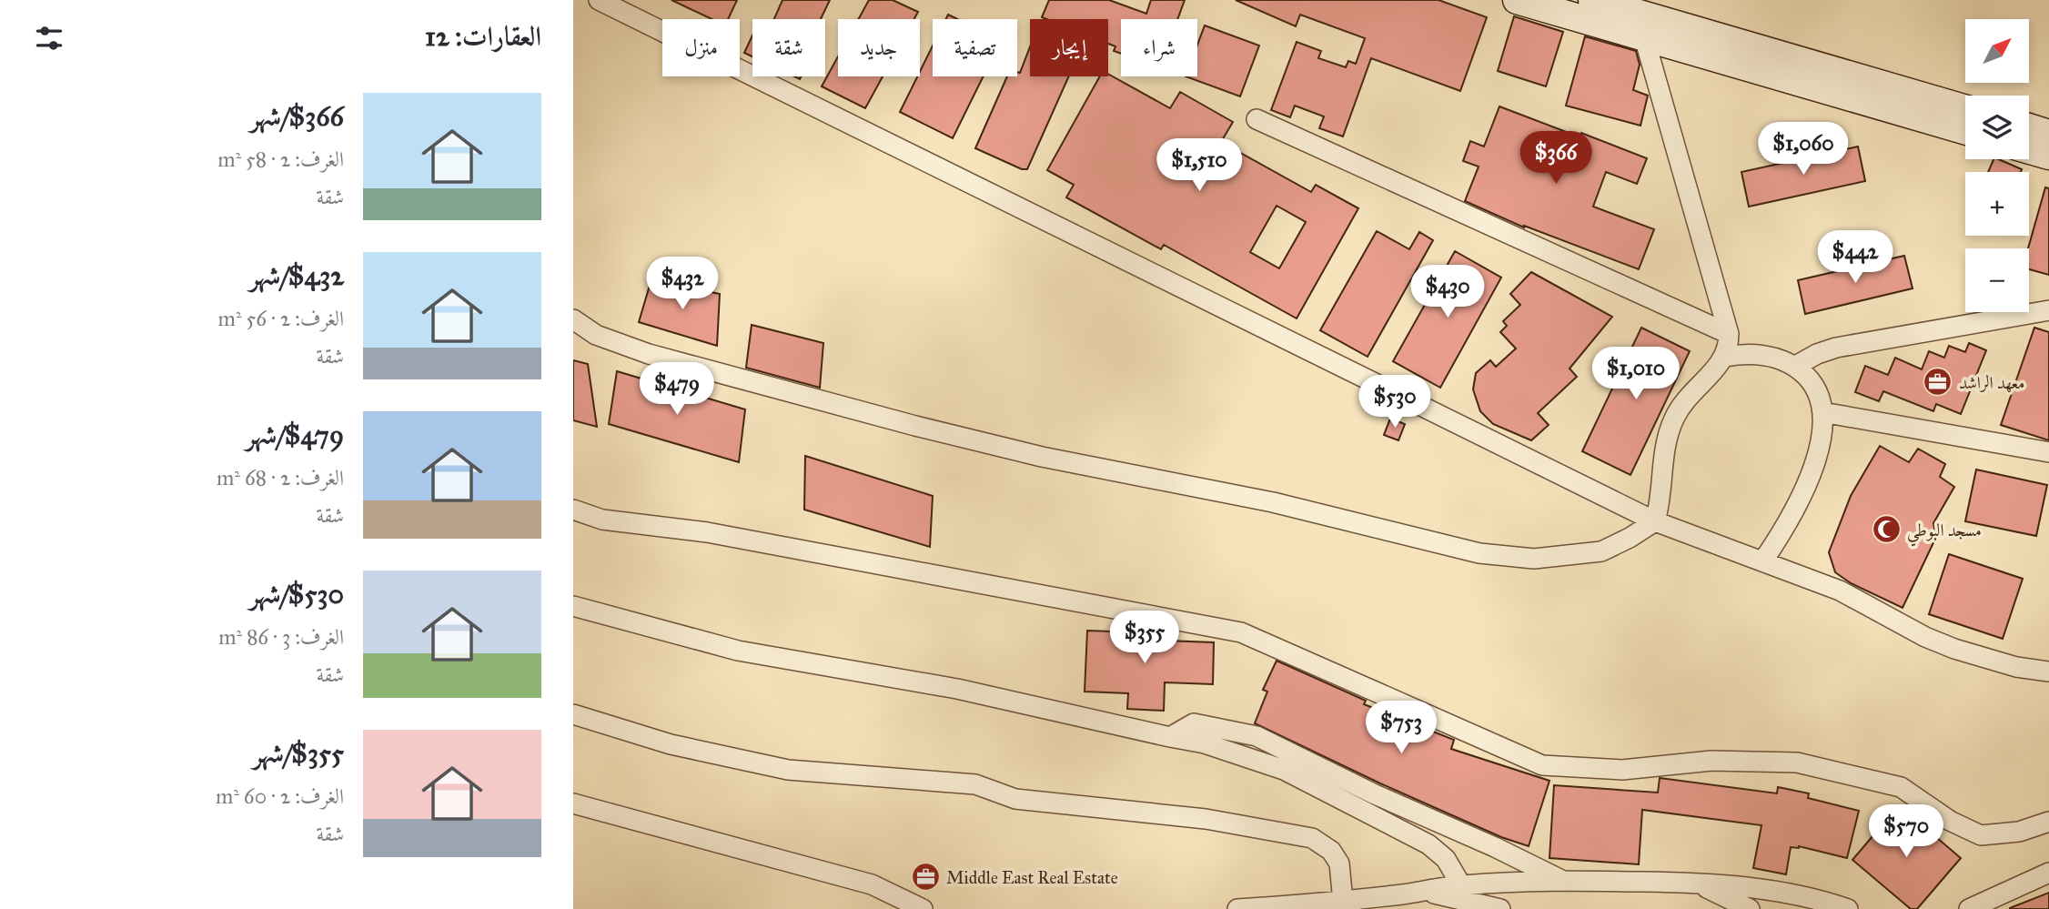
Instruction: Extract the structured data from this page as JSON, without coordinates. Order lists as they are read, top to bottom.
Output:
{
  "places": {
    "office": ["معهد الراشد", "Middle East Real Estate"],
    "mosque": ["مسجد البوطي"]
  },
  "north": "top right",
  "page": {
    "heading": "العقارات: 12",
    "map_buttons": ["+", "−"],
    "chip": [
      "شراء",
      "إيجار",
      "تصفية",
      "جديد",
      "شقة",
      "منزل"
    ],
    "list": [
      {
        "name": "$366/شهر",
        "note": "الغرف: 2 · 58 m² · شقة"
      },
      {
        "name": "$432/شهر",
        "note": "الغرف: 2 · 56 m² · شقة"
      },
      {
        "name": "$479/شهر",
        "note": "الغرف: 2 · 68 m² · شقة"
      },
      {
        "name": "$530/شهر",
        "note": "الغرف: 3 · 86 m² · شقة"
      },
      {
        "name": "$355/شهر",
        "note": "الغرف: 2 · 60 m² · شقة"
      }
    ],
    "price": [
      "$1,060",
      "$366",
      "$1,510",
      "$442",
      "$432",
      "$430",
      "$1,010",
      "$479",
      "$530",
      "$355",
      "$753",
      "$570"
    ]
  }
}
